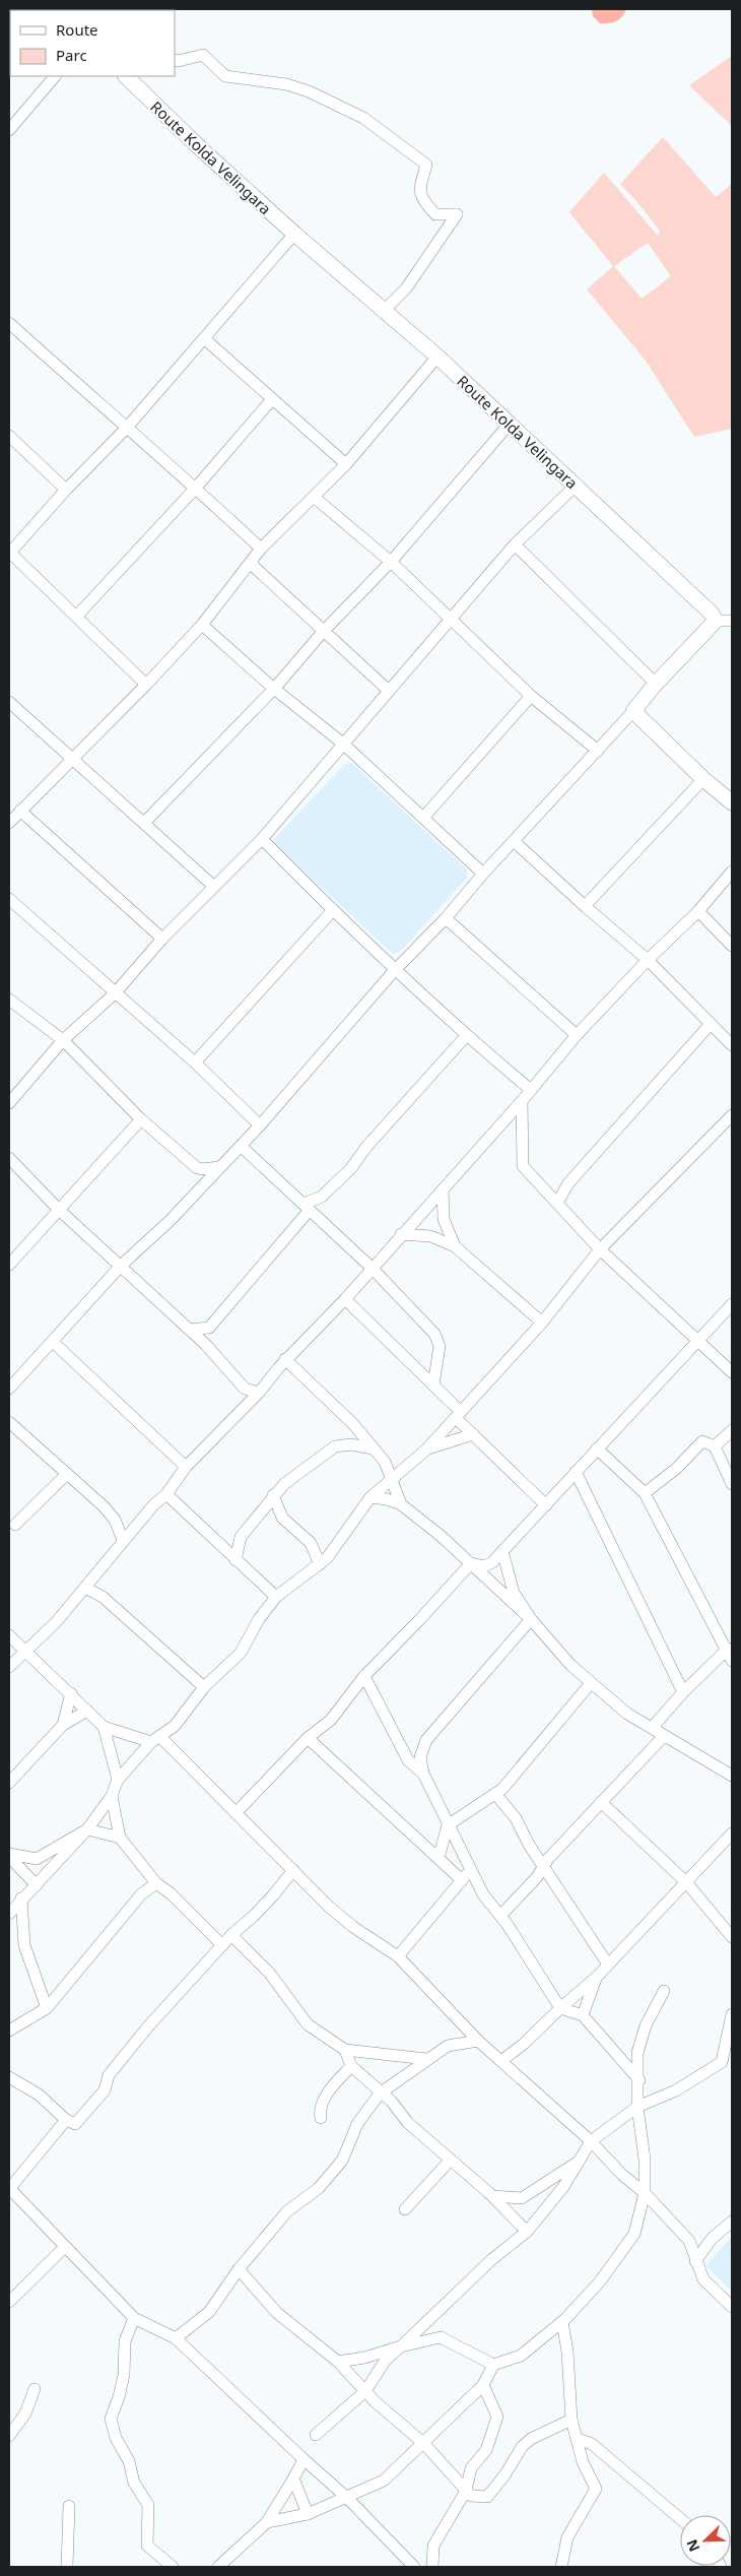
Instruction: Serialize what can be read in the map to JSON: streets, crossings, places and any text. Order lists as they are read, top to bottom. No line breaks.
{"streets":{"main road":["Route Kolda Velingara"]},"legend":["Route","Parc"],"north":"bottom left"}
